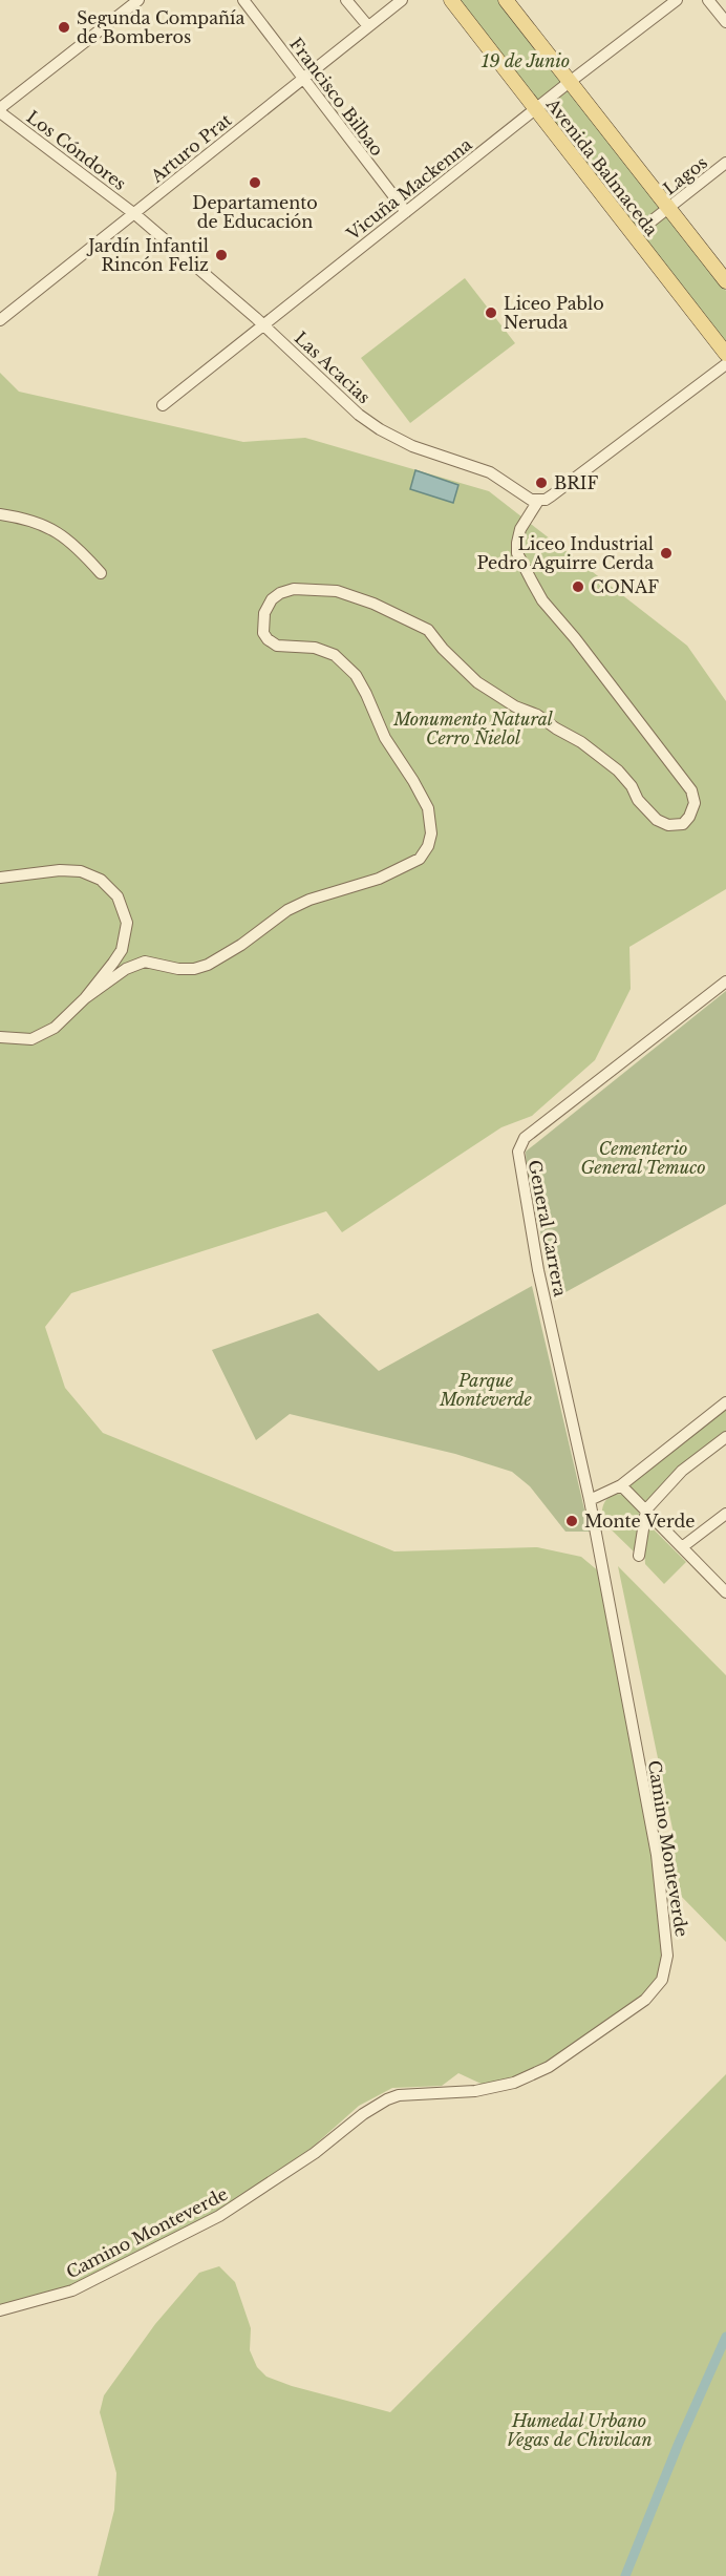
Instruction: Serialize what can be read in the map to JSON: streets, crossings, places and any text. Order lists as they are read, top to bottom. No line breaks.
{"streets":{"main road":["Avenida Balmaceda"],"street":["Francisco Bilbao","Arturo Prat","Los Cóndores","Lagos","Vicuña Mackenna","Las Acacias","General Carrera","Camino Monteverde"]},"crossings":[["Francisco Bilbao","Arturo Prat"],["Francisco Bilbao","Vicuña Mackenna"],["Arturo Prat","Los Cóndores"],["Arturo Prat","Las Acacias"],["Los Cóndores","Las Acacias"],["Avenida Balmaceda","Lagos"],["Avenida Balmaceda","Vicuña Mackenna"],["Vicuña Mackenna","Las Acacias"],["General Carrera","Camino Monteverde"]],"parks":["19 de Junio","Monumento Natural Cerro Ñielol","Cementerio General Temuco","Parque Monteverde","Humedal Urbano Vegas de Chivilcan"],"places":["Segunda Compañía de Bomberos","Departamento de Educación","Jardín Infantil Rincón Feliz","Liceo Pablo Neruda","BRIF","Liceo Industrial Pedro Aguirre Cerda","CONAF","Monte Verde"]}
